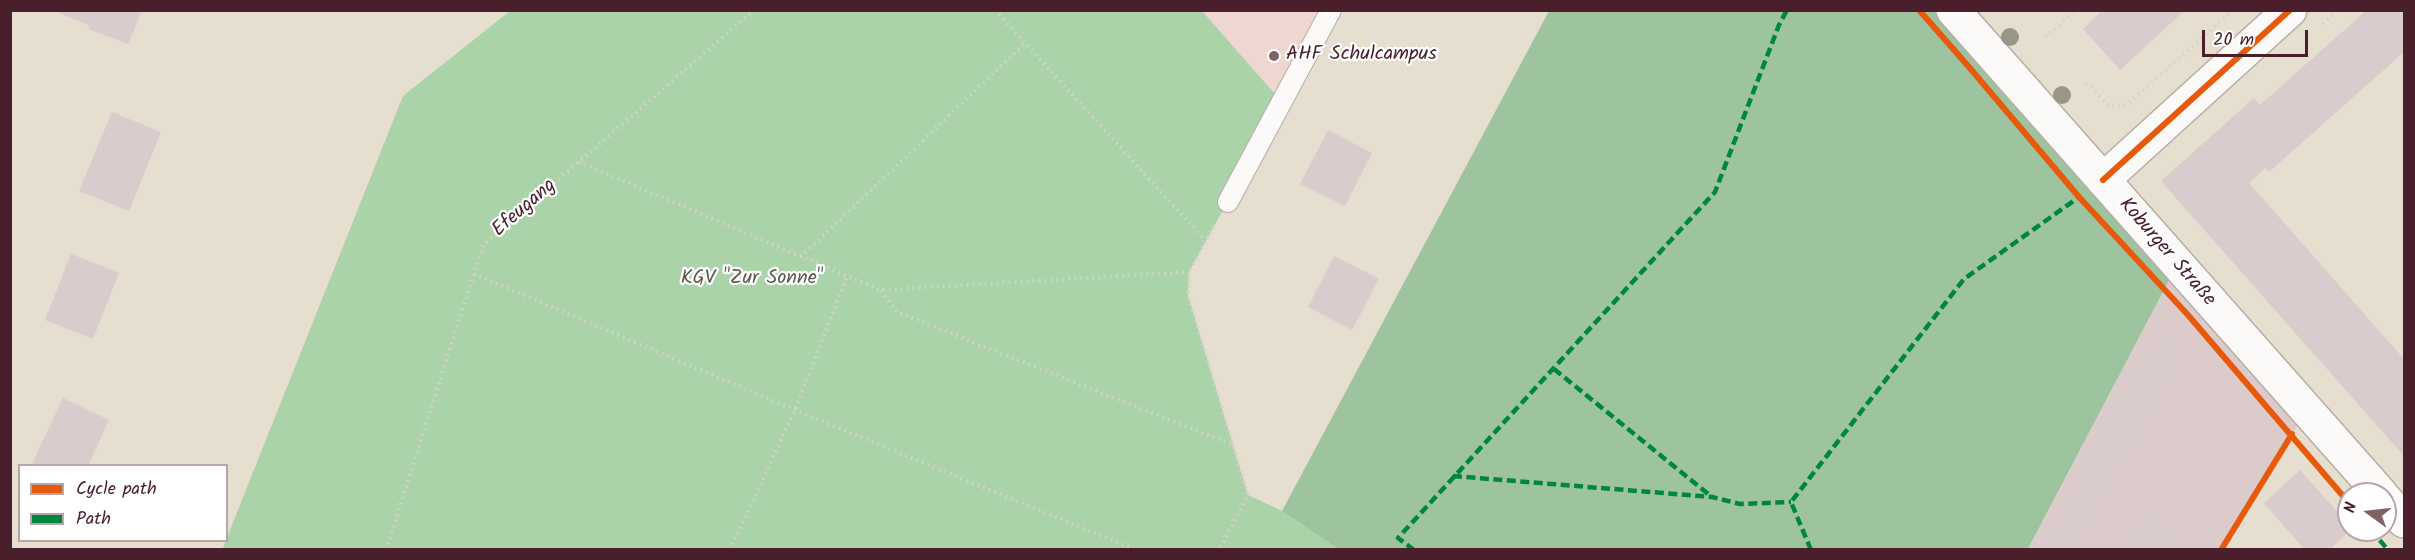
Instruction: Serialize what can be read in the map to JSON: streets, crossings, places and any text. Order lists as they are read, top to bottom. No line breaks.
{"streets":{"main road":["Koburger Straße"],"path":["Efeugang"]},"parks":["KGV \"Zur Sonne\""],"places":["AHF Schulcampus"],"legend":["Cycle path","Path"],"scale_bar":"20 m","north":"left"}
